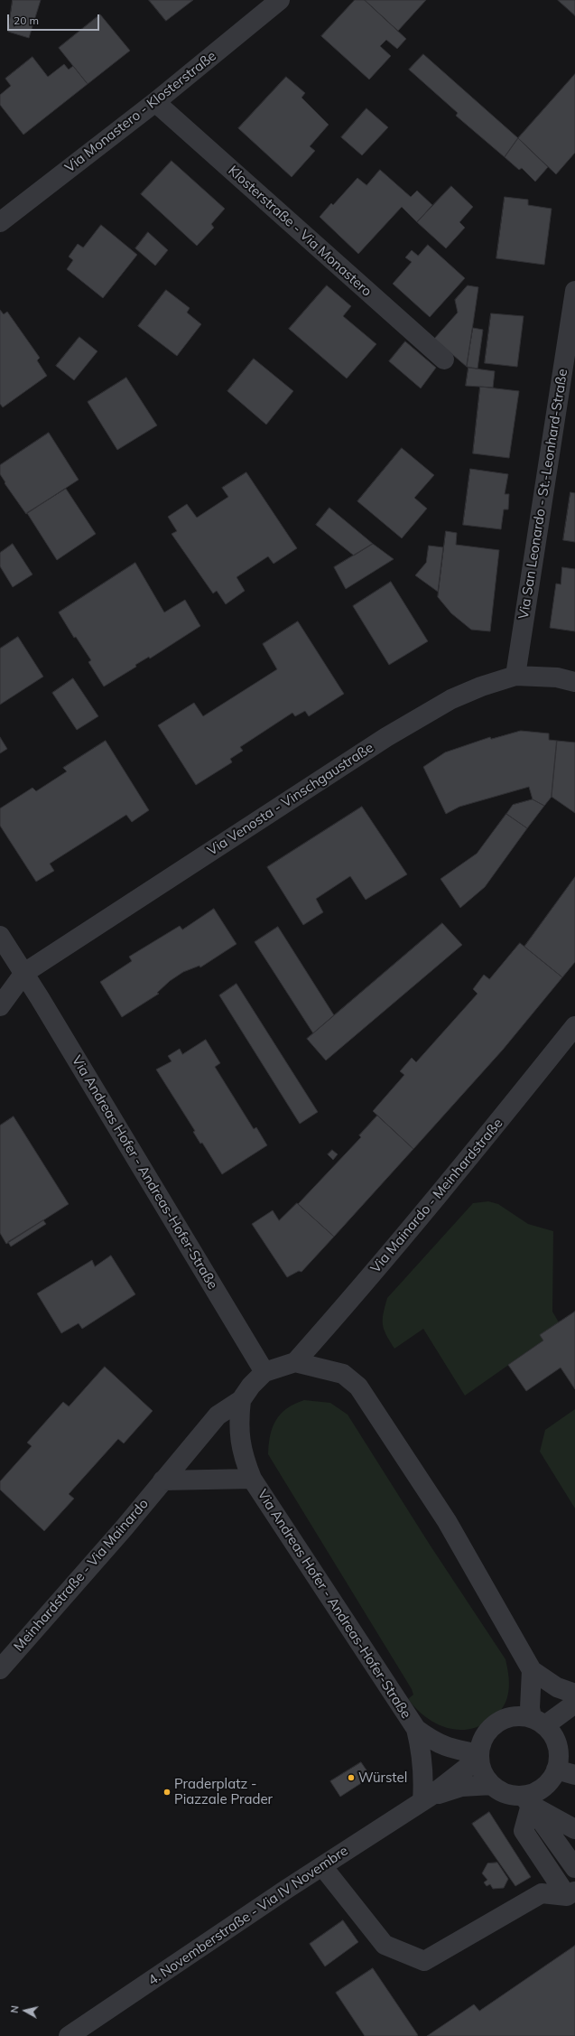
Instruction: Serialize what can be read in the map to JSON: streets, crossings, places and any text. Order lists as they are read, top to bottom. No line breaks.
{"streets":{"street":["Via Monastero - Klosterstraße","Klosterstraße - Via Monastero","Via San Leonardo - St.-Leonhard-Straße","Via Venosta - Vinschgaustraße","Via Andreas Hofer - Andreas-Hofer-Straße","Via Mainardo - Meinhardstraße","Meinhardstraße - Via Mainardo","4. Novemberstraße - Via IV Novembre"]},"crossings":[["Via Monastero - Klosterstraße","Klosterstraße - Via Monastero"],["Via San Leonardo - St.-Leonhard-Straße","Via Venosta - Vinschgaustraße"],["Via Venosta - Vinschgaustraße","Via Andreas Hofer - Andreas-Hofer-Straße"],["Via Andreas Hofer - Andreas-Hofer-Straße","Meinhardstraße - Via Mainardo"]],"places":["Würstel","Praderplatz - Piazzale Prader"],"scale_bar":"20 m","north":"left"}
